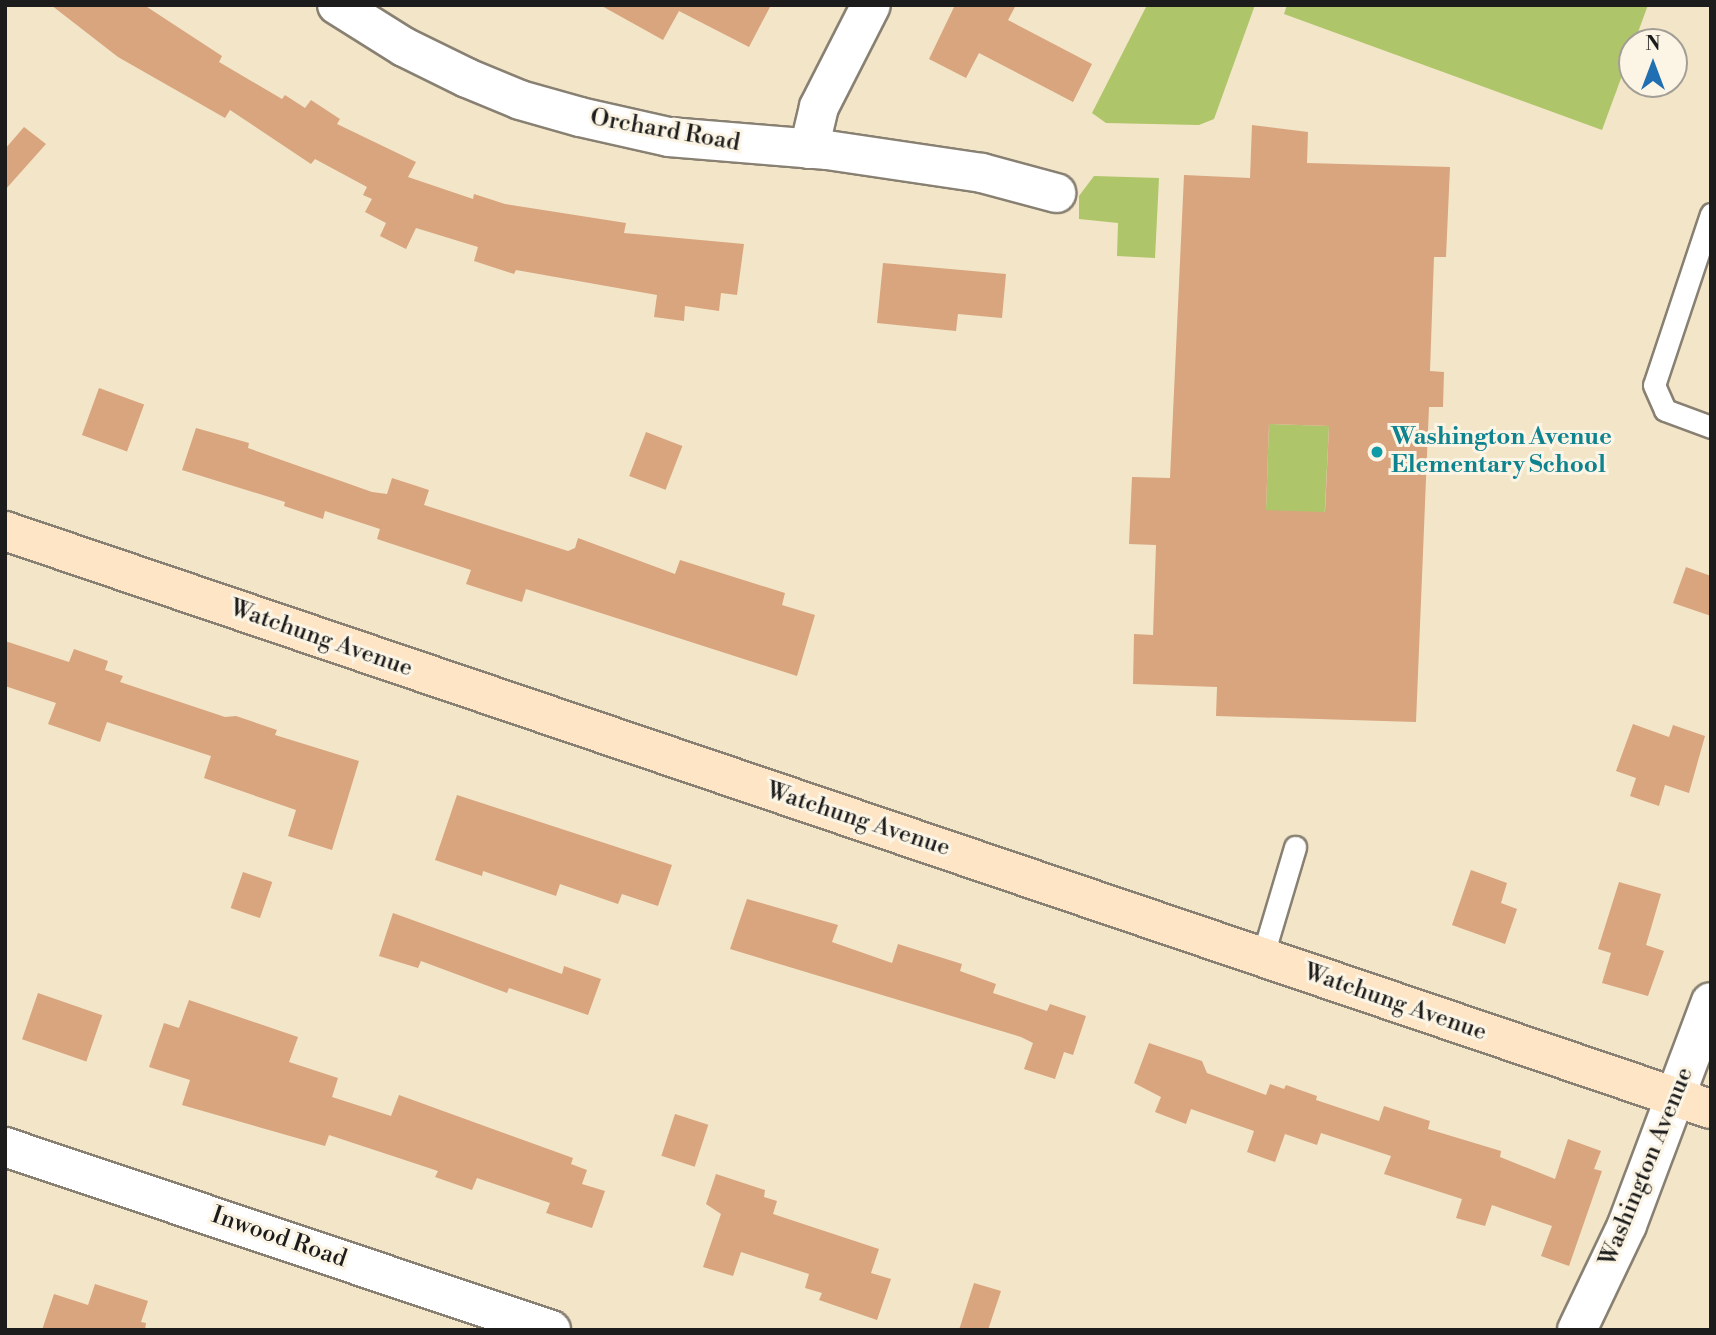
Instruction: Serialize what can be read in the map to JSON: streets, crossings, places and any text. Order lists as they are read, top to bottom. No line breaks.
{"streets":{"main road":["Watchung Avenue"],"street":["Orchard Road","Washington Avenue","Inwood Road"]},"crossings":[["Watchung Avenue","Washington Avenue"]],"places":["Washington Avenue Elementary School"],"north":"top"}
